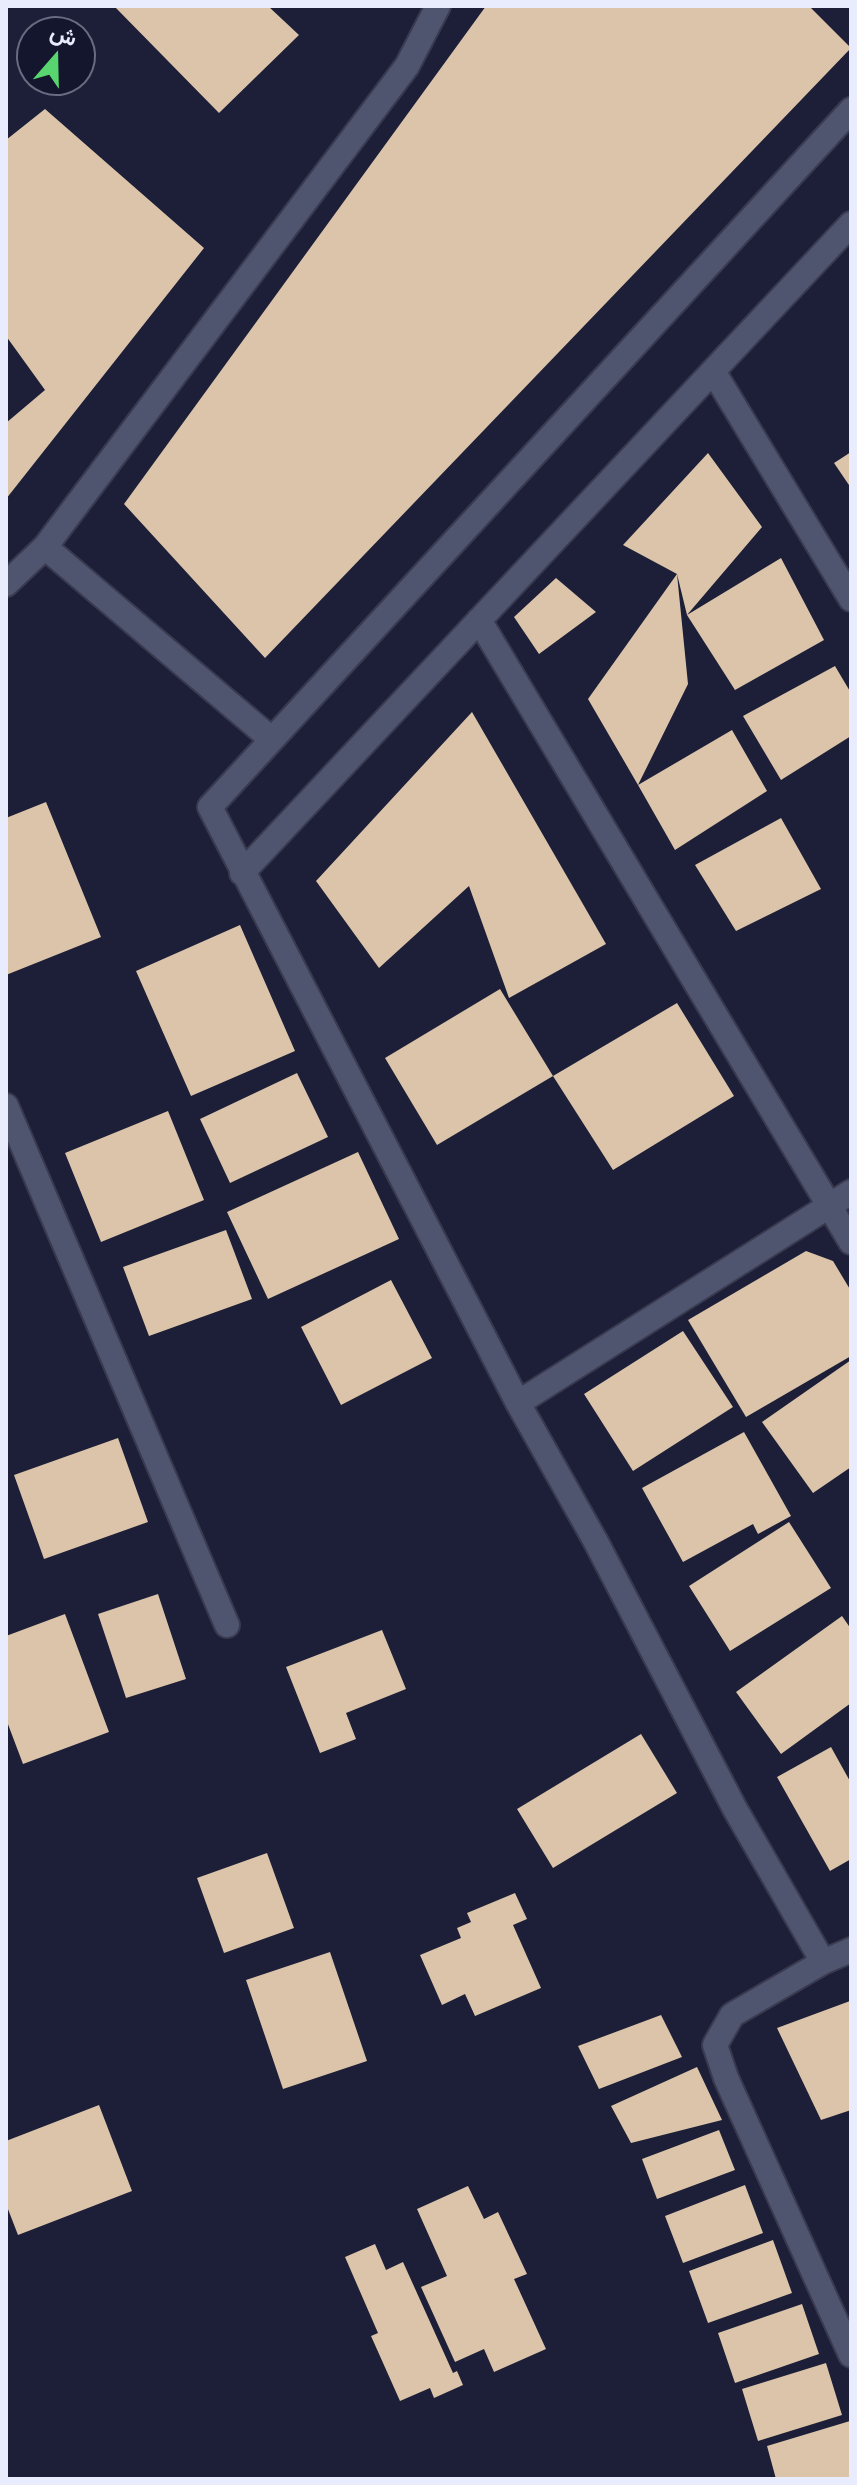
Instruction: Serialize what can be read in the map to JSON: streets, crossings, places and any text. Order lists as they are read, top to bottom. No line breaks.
{"north":"top"}
